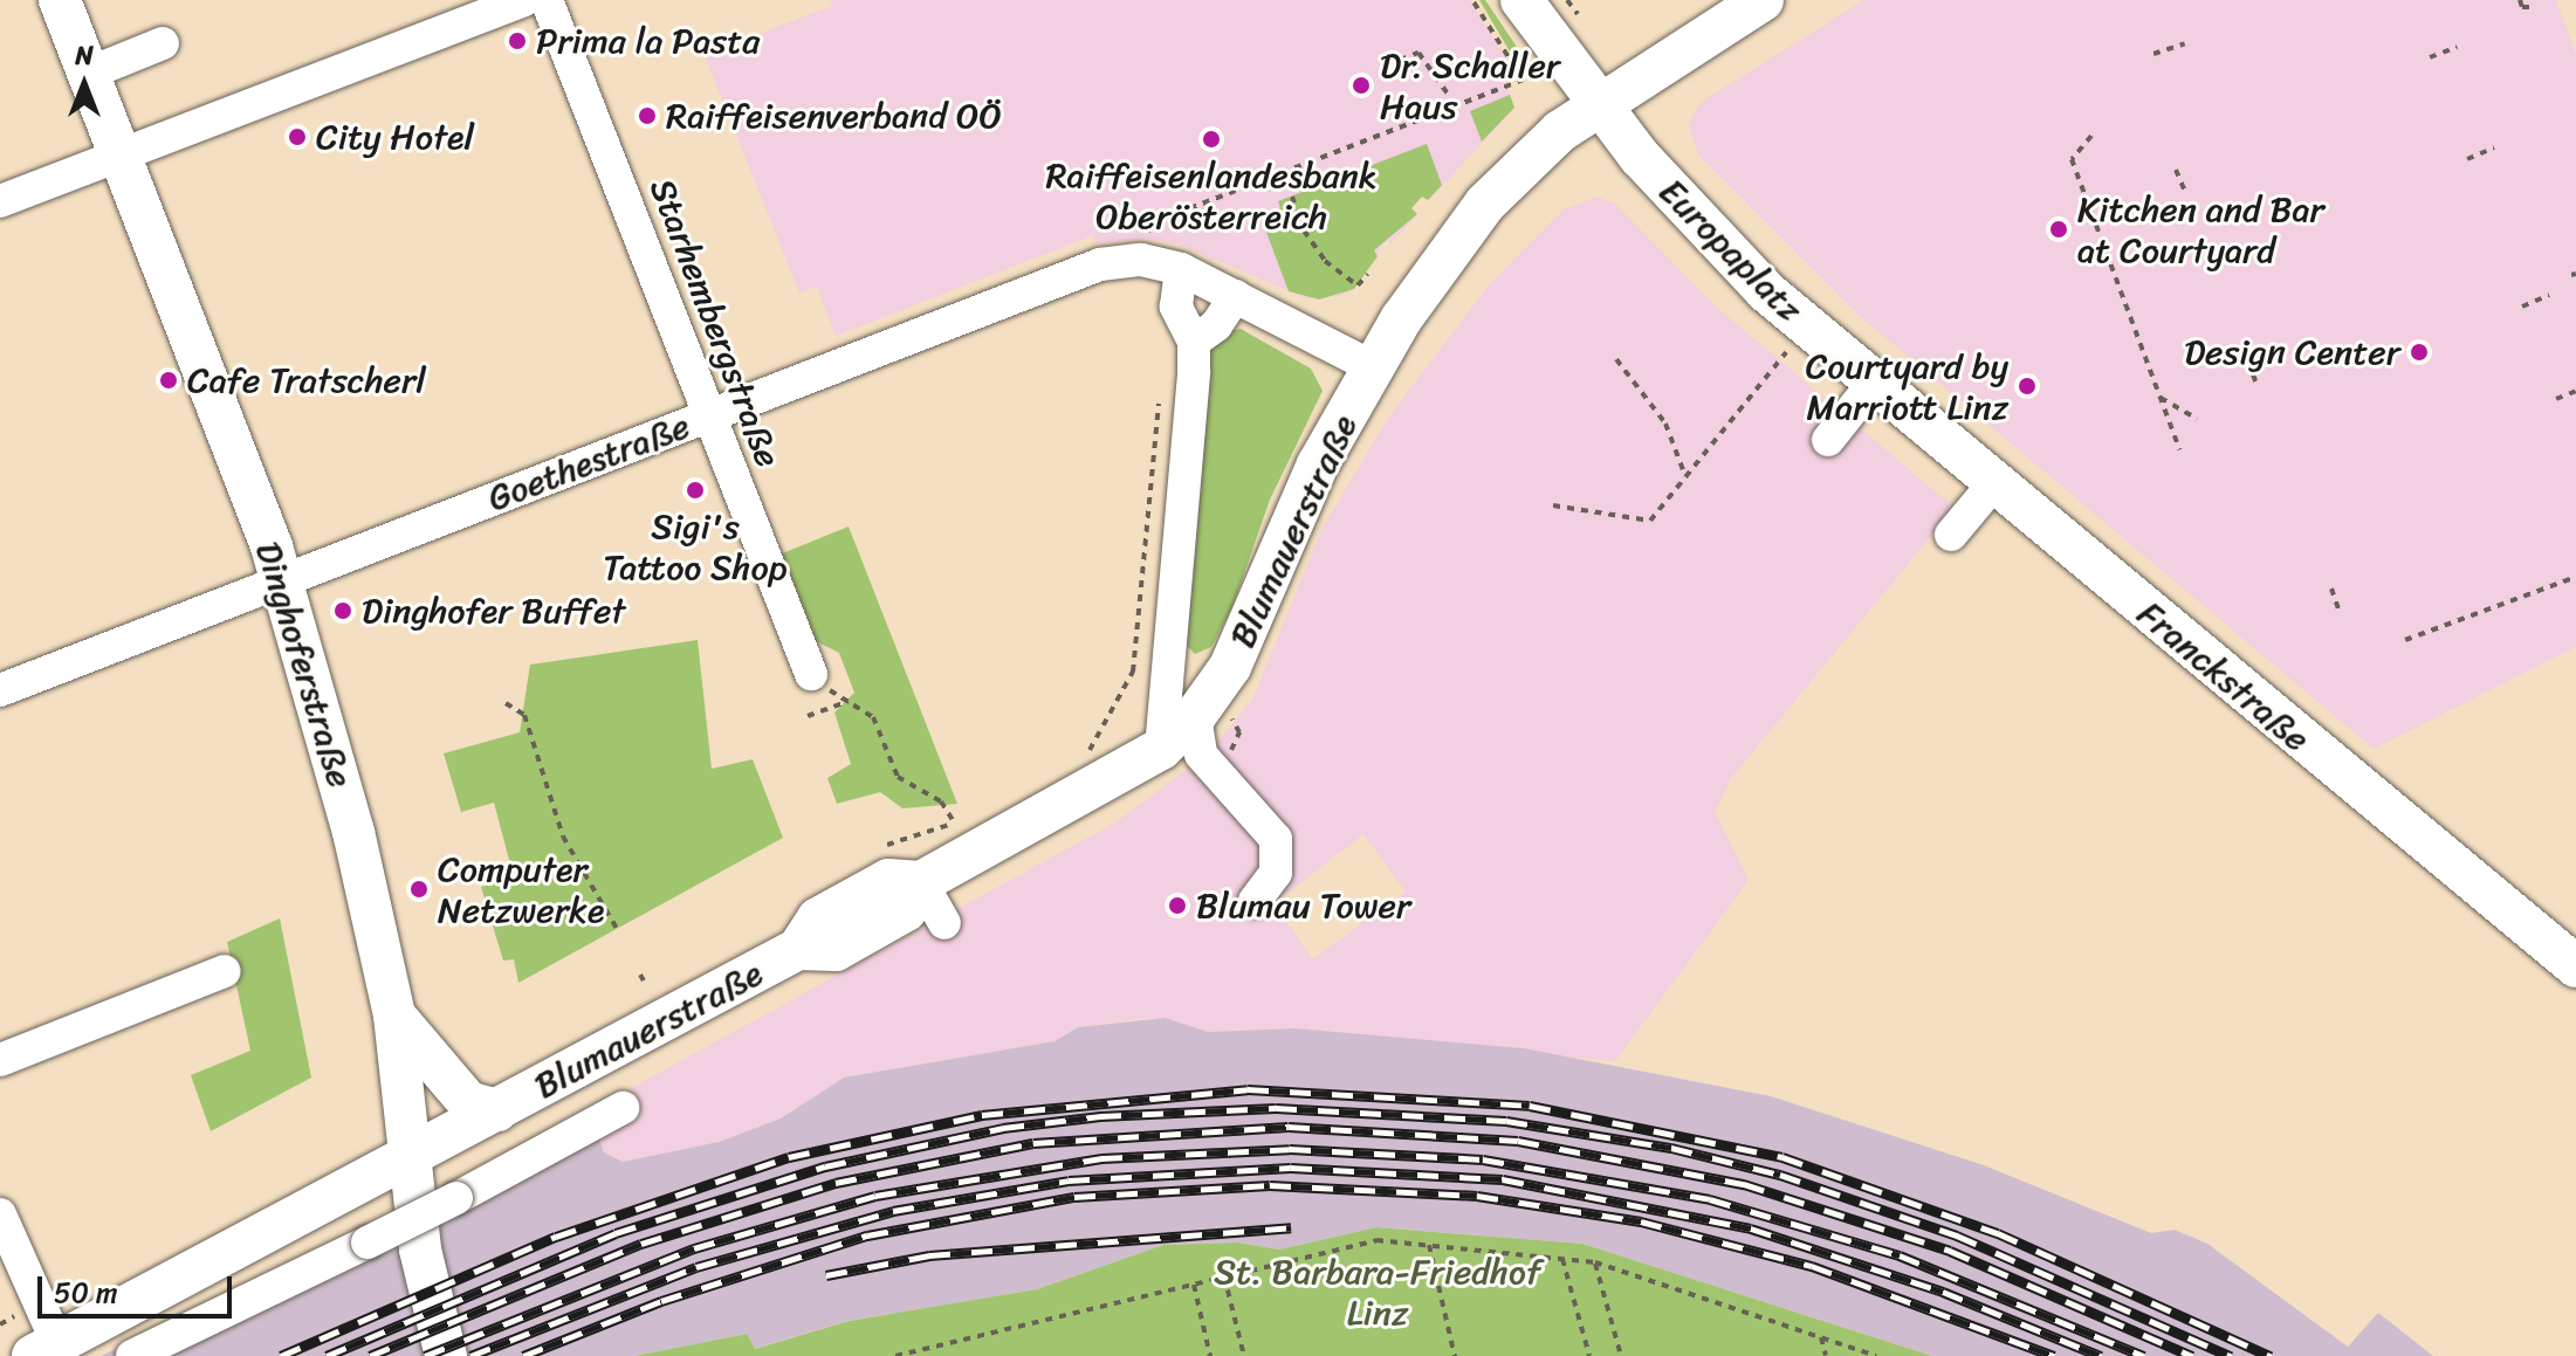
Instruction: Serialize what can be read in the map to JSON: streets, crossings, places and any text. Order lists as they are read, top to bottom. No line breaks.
{"streets":{"main road":["Europaplatz","Blumauerstraße","Dinghoferstraße","Franckstraße"],"street":["Starhembergstraße","Goethestraße"]},"crossings":[["Europaplatz","Blumauerstraße"],["Europaplatz","Franckstraße"],["Starhembergstraße","Goethestraße"],["Goethestraße","Blumauerstraße"],["Goethestraße","Dinghoferstraße"],["Blumauerstraße","Dinghoferstraße"]],"parks":["St. Barbara-Friedhof Linz"],"places":["Prima la Pasta","Dr. Schaller Haus","Raiffeisenverband OÖ","City Hotel","Raiffeisenlandesbank Oberösterreich","Kitchen and Bar at Courtyard","Design Center","Cafe Tratscherl","Courtyard by Marriott Linz","Sigi's Tattoo Shop","Dinghofer Buffet","Computer Netzwerke","Blumau Tower"],"scale_bar":"50 m","north":"top"}
